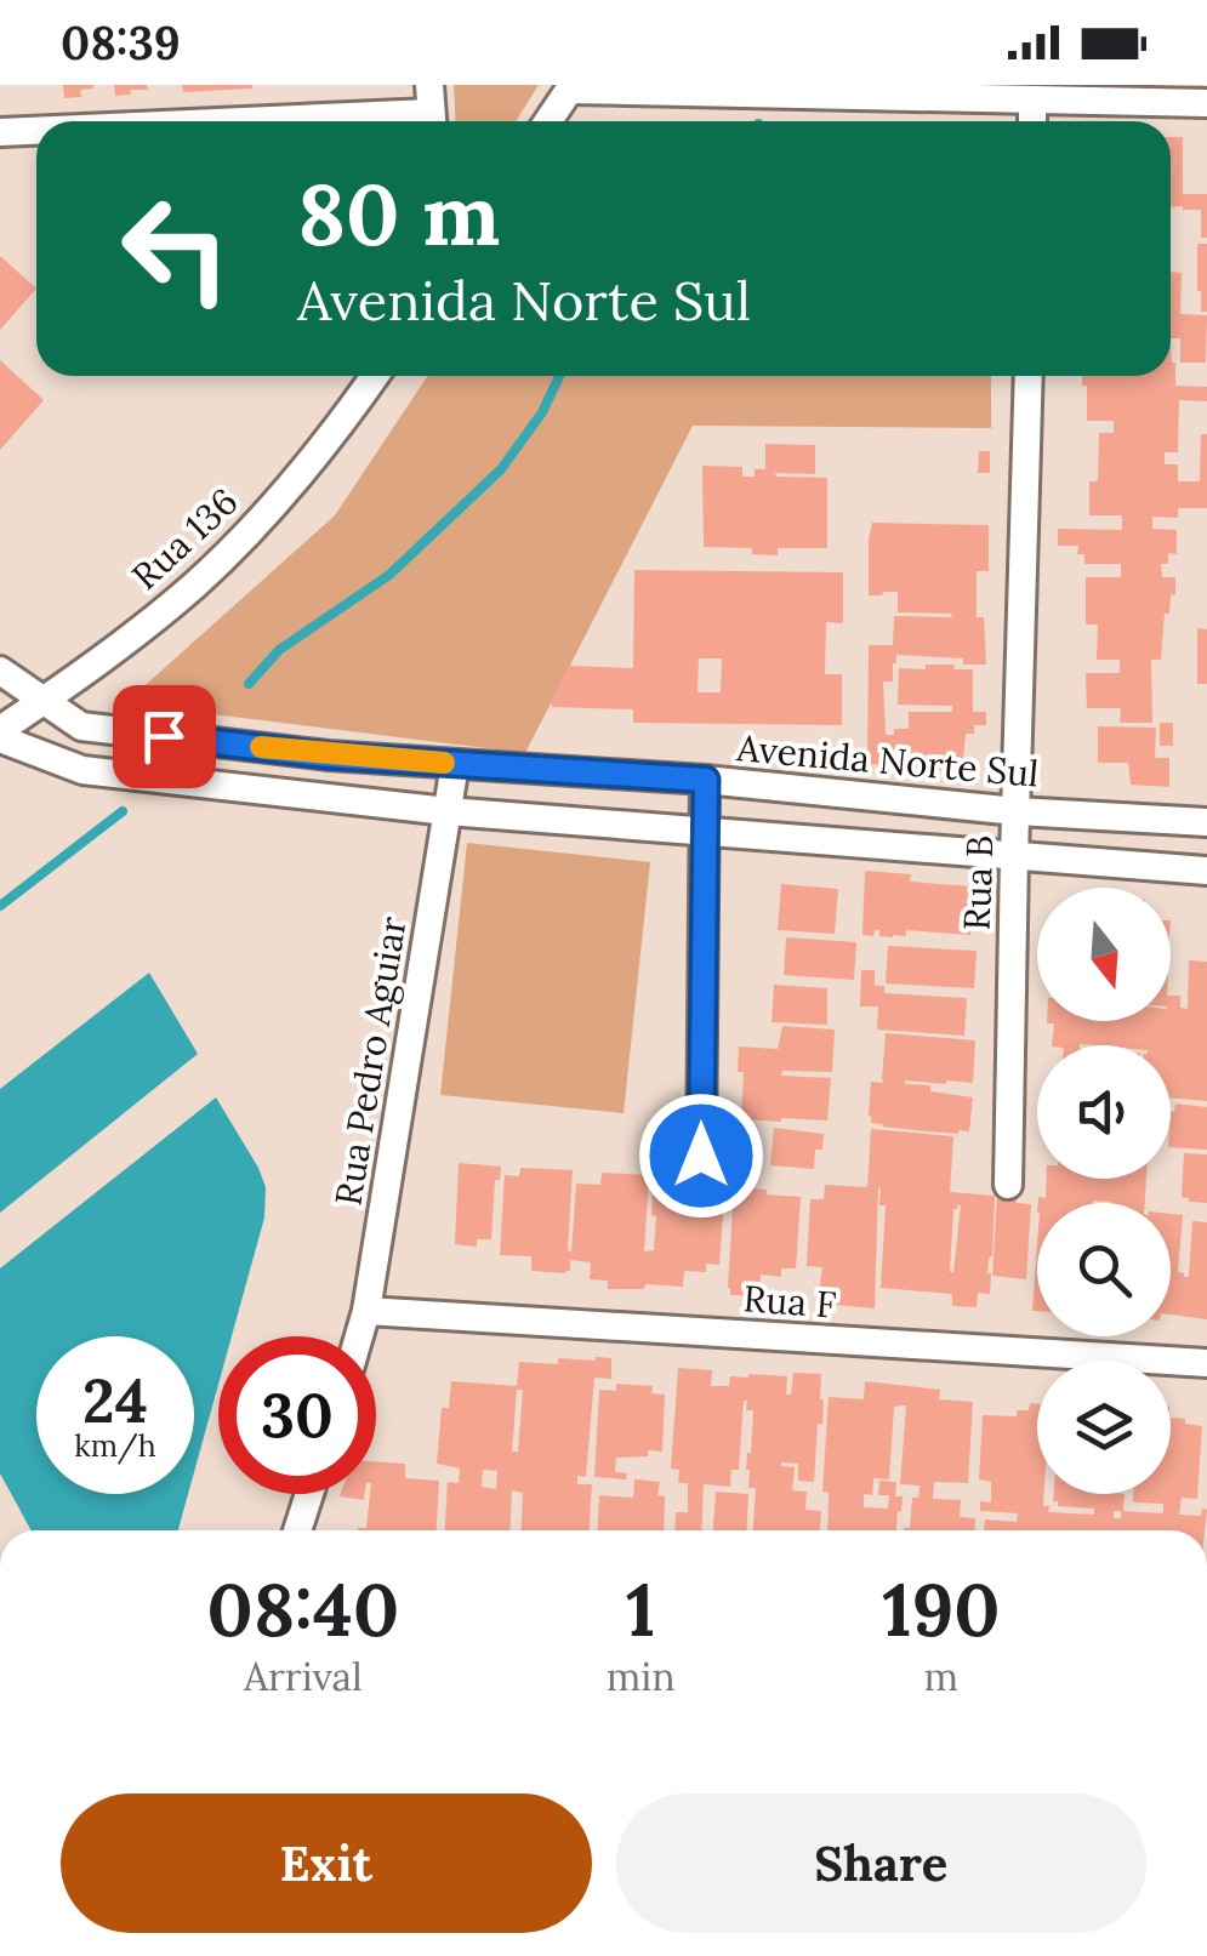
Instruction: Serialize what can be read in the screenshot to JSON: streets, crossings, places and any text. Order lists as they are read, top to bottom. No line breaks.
{"streets":{"street":["Rua 136","Avenida Norte Sul","Rua B","Rua Pedro Aguiar","Rua F"]},"crossings":[["Rua 136","Avenida Norte Sul"],["Avenida Norte Sul","Rua B"],["Avenida Norte Sul","Rua Pedro Aguiar"],["Rua Pedro Aguiar","Rua F"]],"north":"bottom","page":{"status":"08:39","turn":["80 m","Avenida Norte Sul"],"speed":"24 km/h","limit":"30","eta":["08:40","Arrival","1","min","190","m"],"buttons":["Exit","Share"]}}
